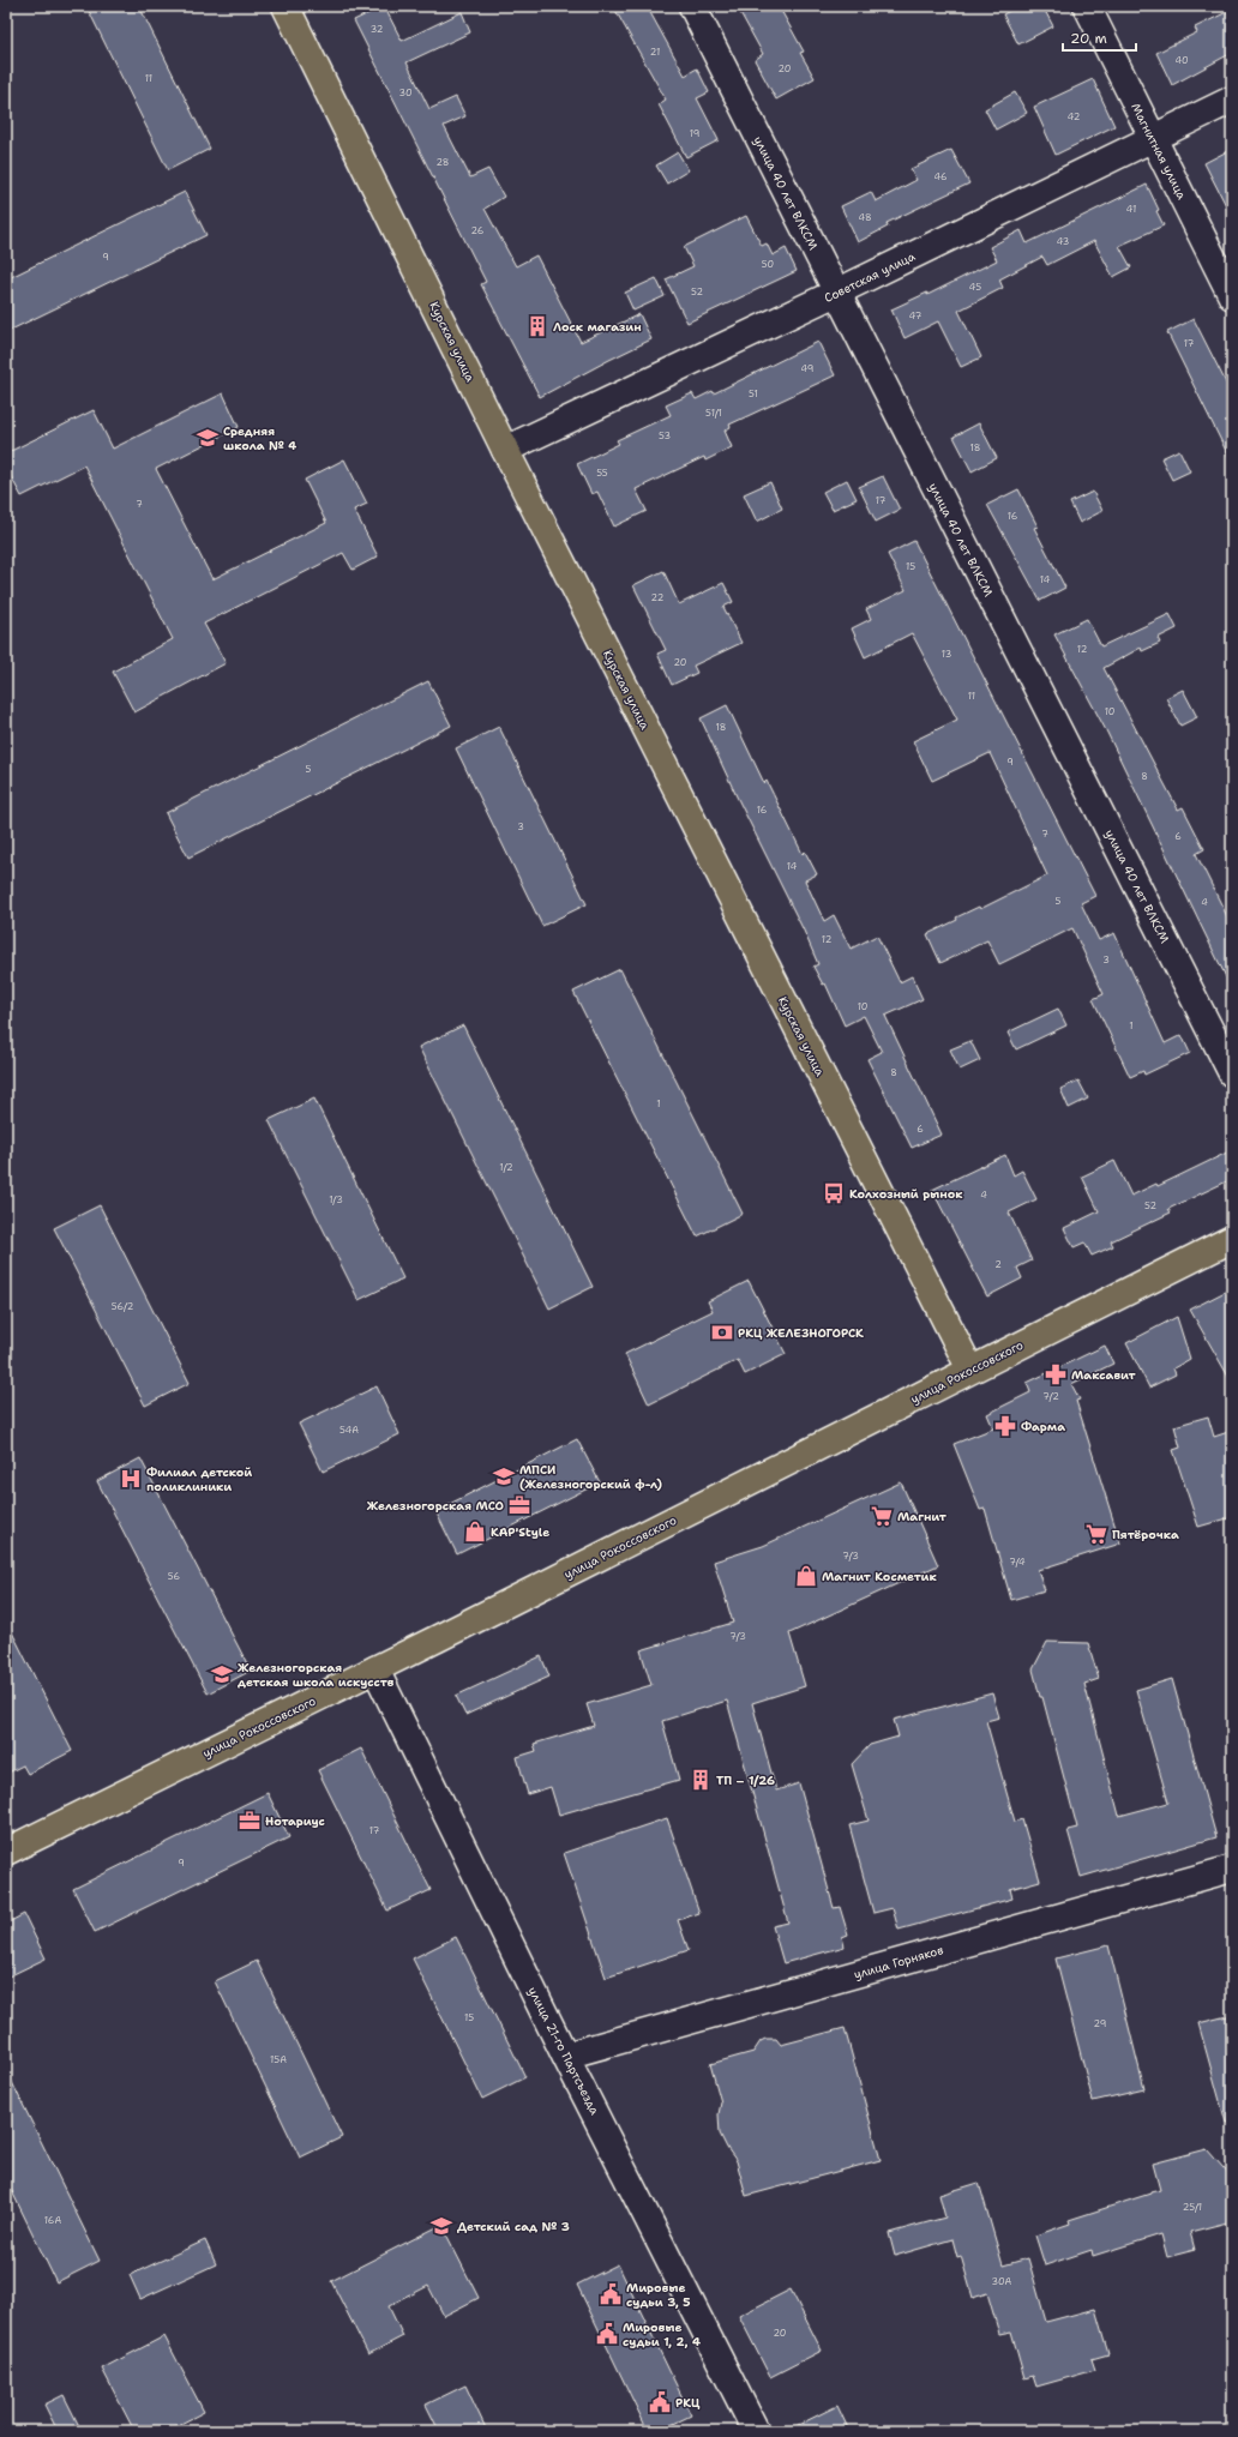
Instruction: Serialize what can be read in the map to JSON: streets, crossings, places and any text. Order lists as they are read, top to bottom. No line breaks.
{"streets":{"main road":["Курская улица","улица Рокоссовского"],"street":["Магнитная улица","улица 40 лет ВЛКСМ","Советская улица","улица Горняков","улица 21-го Партсъезда"]},"crossings":[["Магнитная улица","Советская улица"],["улица 40 лет ВЛКСМ","Советская улица"],["Советская улица","Курская улица"],["Курская улица","улица Рокоссовского"],["улица Рокоссовского","улица 21-го Партсъезда"],["улица Горняков","улица 21-го Партсъезда"]],"places":{"building":["Лоск магазин","ТП – 1/26"],"school or university":["Средняя школа № 4","МПСИ (Железногорский ф-л)","Железногорская детская школа искусств","Детский сад № 3"],"bus stop":["Колхозный рынок"],"bank":["РКЦ ЖЕЛЕЗНОГОРСК"],"pharmacy":["Максавит","Фарма"],"hospital":["Филиал детской поликлиники"],"office":["Железногорская МСО","Нотариус"],"supermarket":["Магнит","Пятёрочка"],"shop":["KAP'Style","Магнит Косметик"],"public building":["Мировые судьи 3, 5","Мировые судьи 1, 2, 4","РКЦ"]},"house_numbers":["32","21","40","20","11","30","42","19","28","46","41","48","26","43","9","50","45","52","47","17","49","51","51/1","53","18","55","17","7","16","15","14","22","12","13","20","11","10","18","9","5","8","16","3","7","6","14","5","4","12","3","10","1","8","1","6","1/2","4","1/3","52","2","56/2","7/2","54А","7/3","7/4","56","7/3","17","9","15","29","15А","25/1","16А","30А","20"],"scale_bar":"20 m"}
